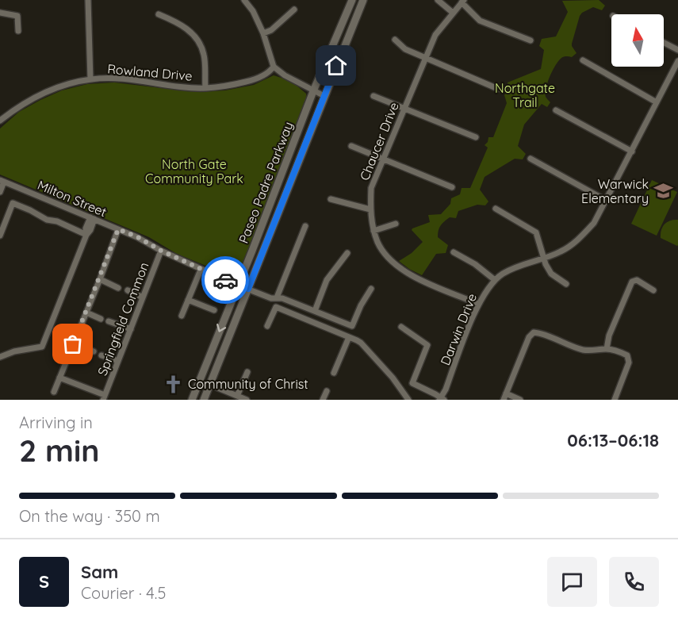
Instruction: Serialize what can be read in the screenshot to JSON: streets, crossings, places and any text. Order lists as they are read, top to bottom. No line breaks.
{"streets":{"main road":["Paseo Padre Parkway"],"street":["Rowland Drive","Chaucer Drive","Milton Street","Springfield Common","Darwin Drive"]},"crossings":[["Chaucer Drive","Darwin Drive"],["Paseo Padre Parkway","Milton Street"],["Milton Street","Springfield Common"]],"parks":["Northgate Trail","North Gate Community Park"],"places":{"school or university":["Warwick Elementary"],"church":["Community of Christ"]},"north":"top","page":{"heading":["2 min","Arriving in","06:13–06:18"],"panel":["Sam","Courier · 4.5"],"bar":"On the way · 350 m","round":"S"}}
